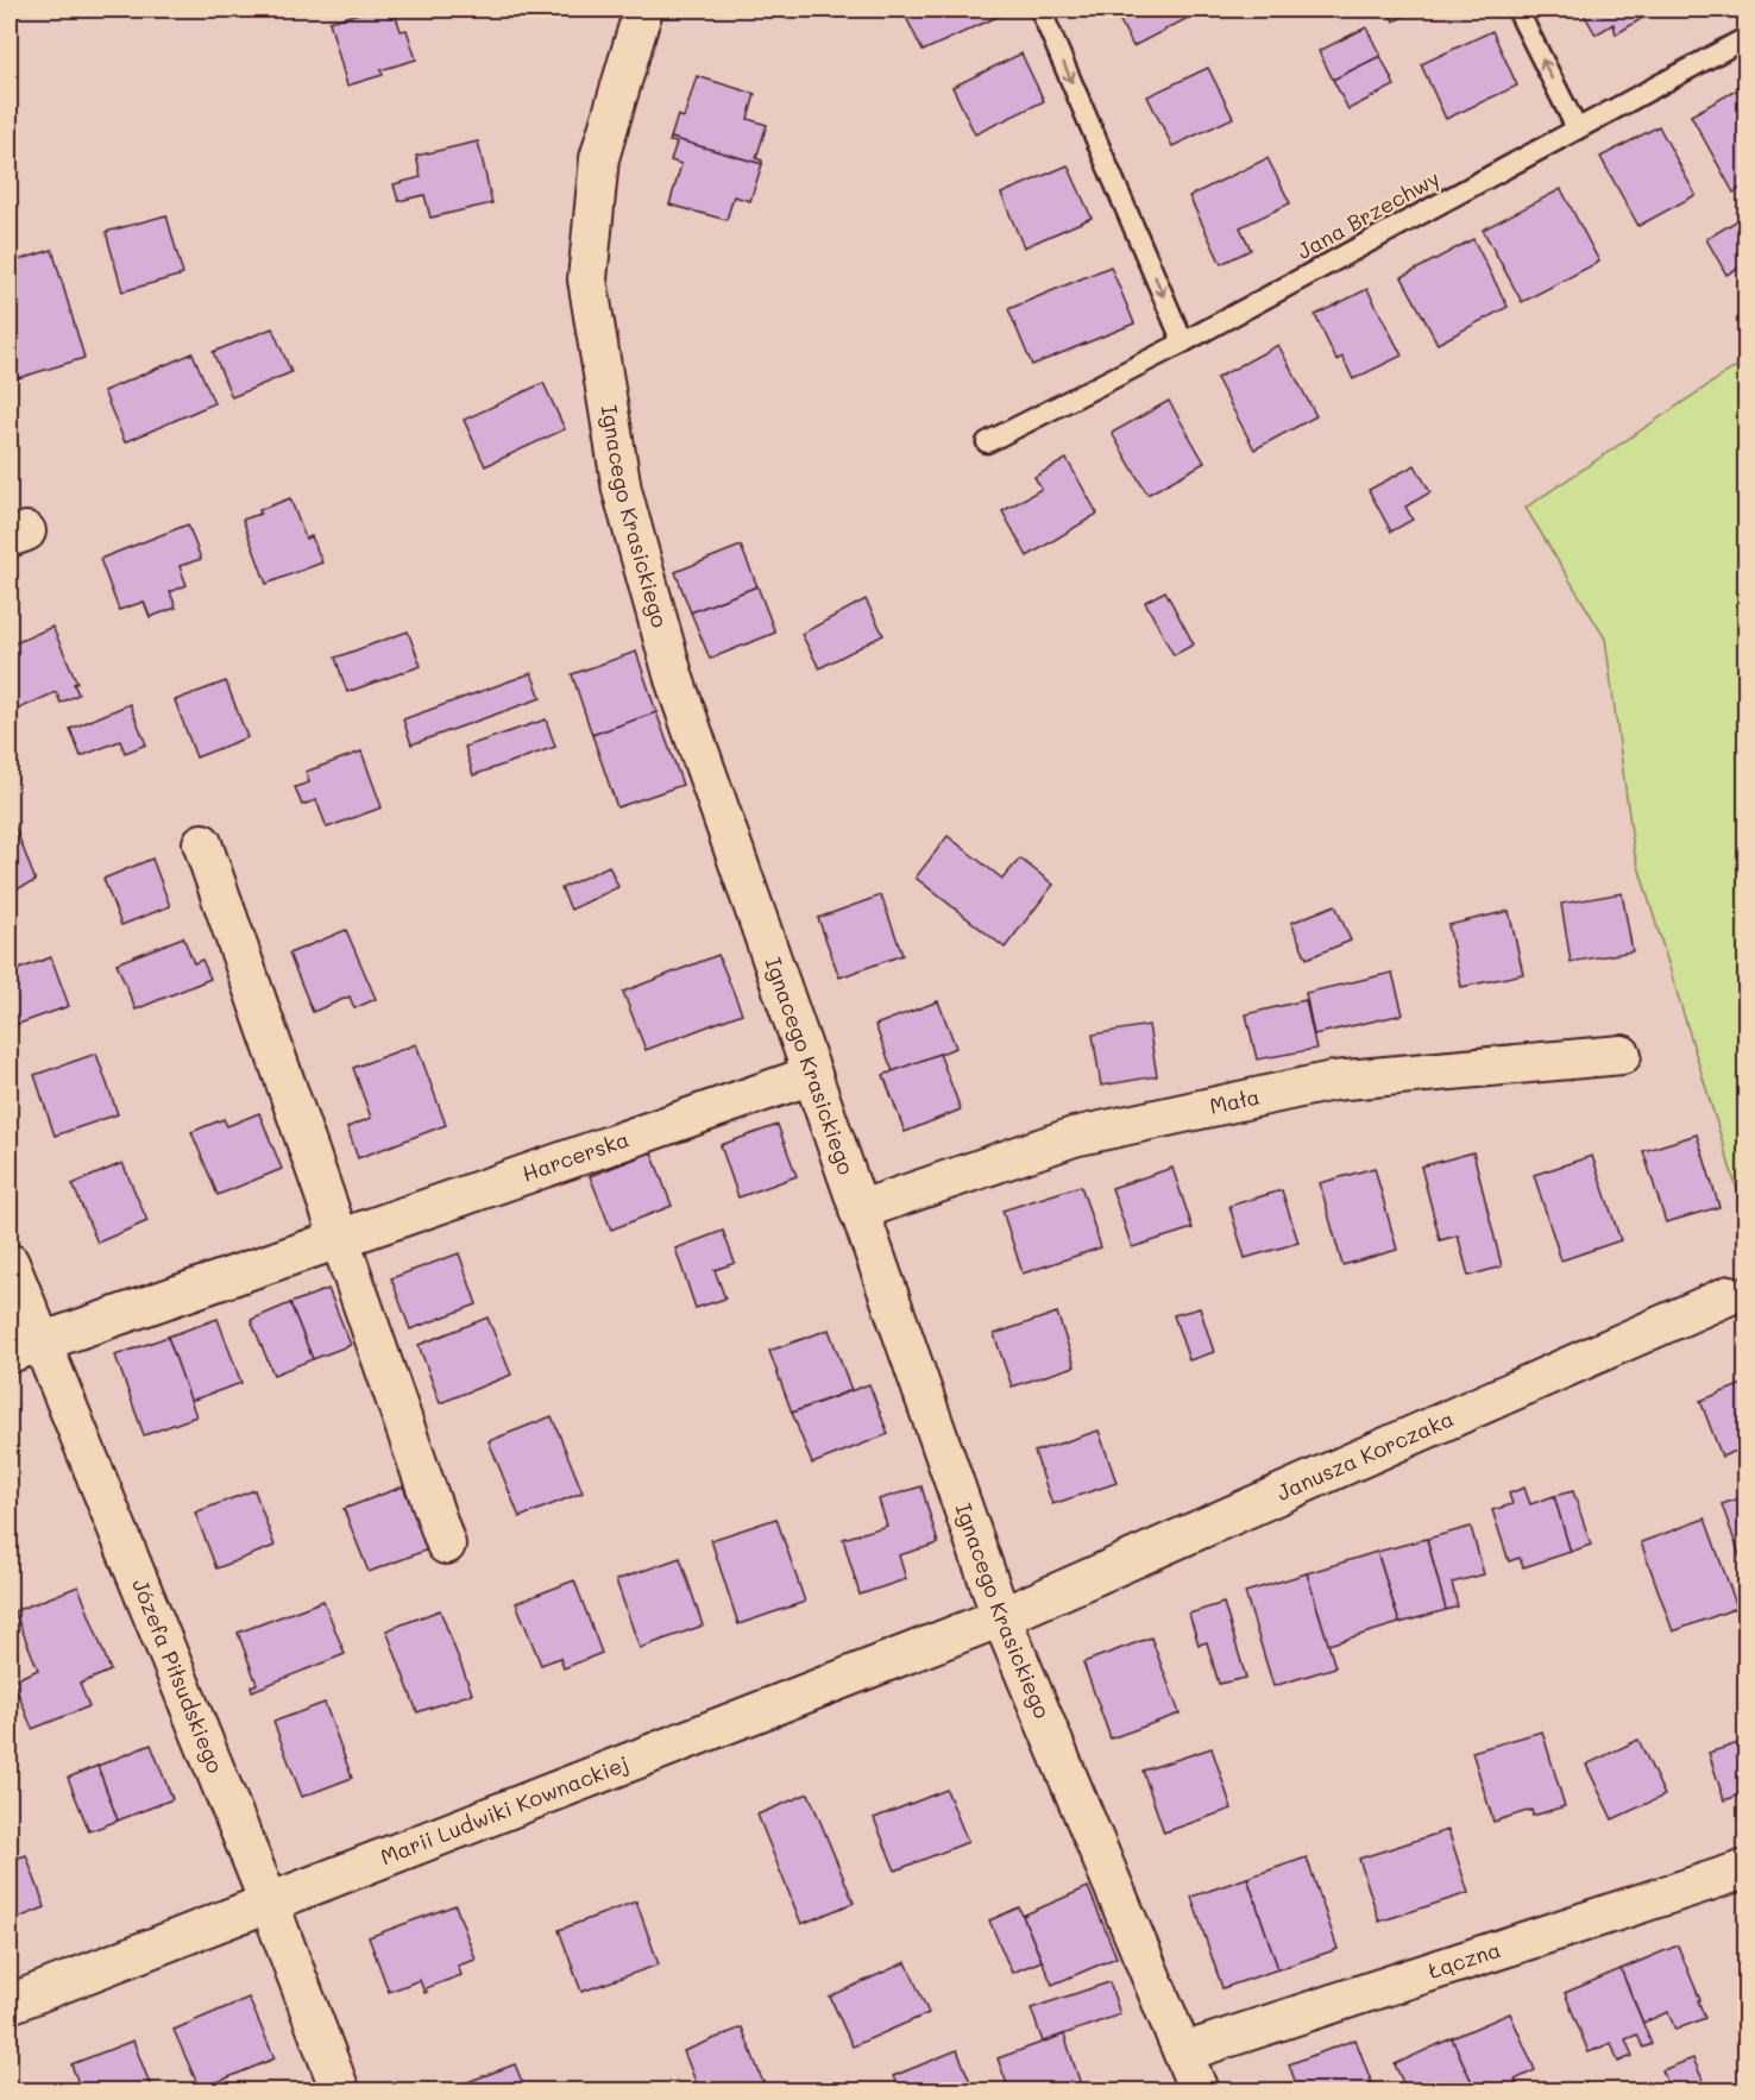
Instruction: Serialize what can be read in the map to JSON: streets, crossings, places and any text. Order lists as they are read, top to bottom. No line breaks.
{"streets":{"street":["Ignacego Krasickiego","Mała","Harcerska","Janusza Korczaka","Józefa Piłsudskiego","Marii Ludwiki Kownackiej","Łączna"],"lane":["Jana Brzechwy"]},"crossings":[["Ignacego Krasickiego","Mała"],["Ignacego Krasickiego","Harcerska"],["Ignacego Krasickiego","Janusza Korczaka"],["Ignacego Krasickiego","Marii Ludwiki Kownackiej"],["Ignacego Krasickiego","Łączna"],["Harcerska","Józefa Piłsudskiego"],["Janusza Korczaka","Marii Ludwiki Kownackiej"],["Józefa Piłsudskiego","Marii Ludwiki Kownackiej"]]}
